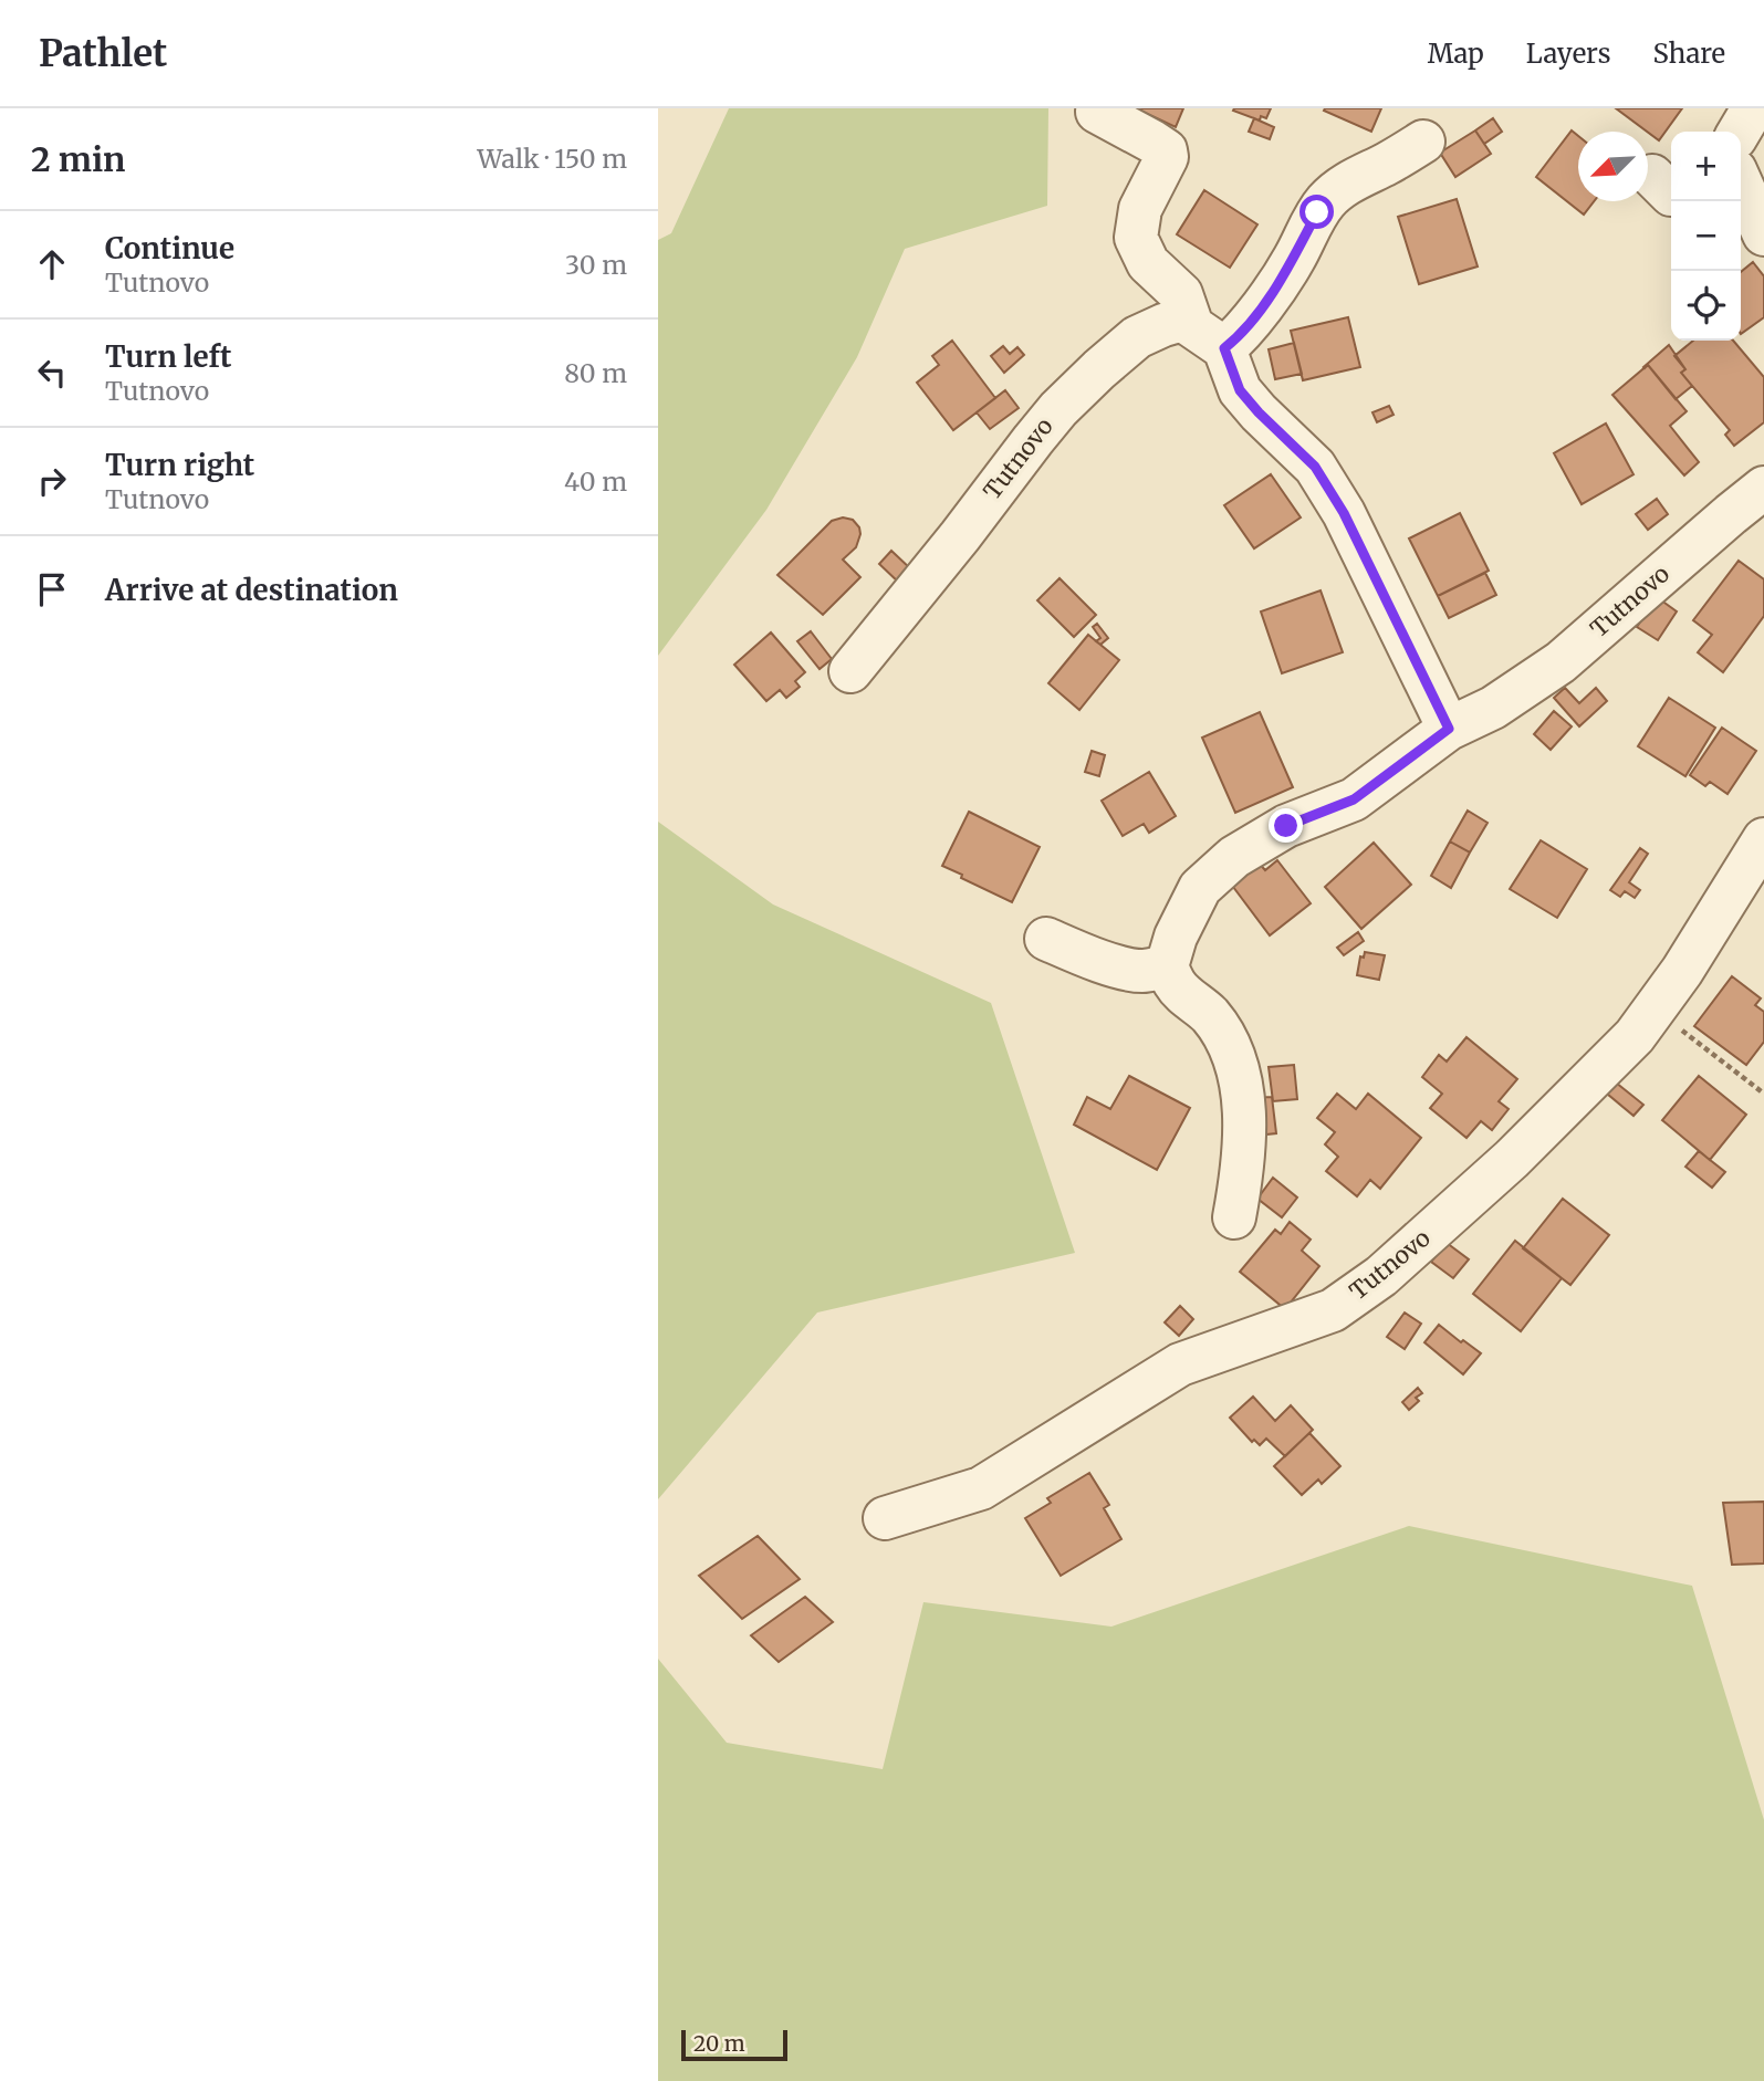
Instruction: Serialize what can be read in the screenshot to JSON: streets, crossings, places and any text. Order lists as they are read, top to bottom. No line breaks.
{"streets":{"street":["Tutnovo"]},"scale_bar":"20 m","north":"bottom left","page":{"header":"Pathlet","nav":["Map","Layers","Share"],"heading":["2 min","Walk · 150 m"],"map_buttons":["+","−"],"list":[["Continue","Tutnovo","30 m"],["Turn left","Tutnovo","80 m"],["Turn right","Tutnovo","40 m"],"Arrive at destination"],"scale":"20 m"}}
